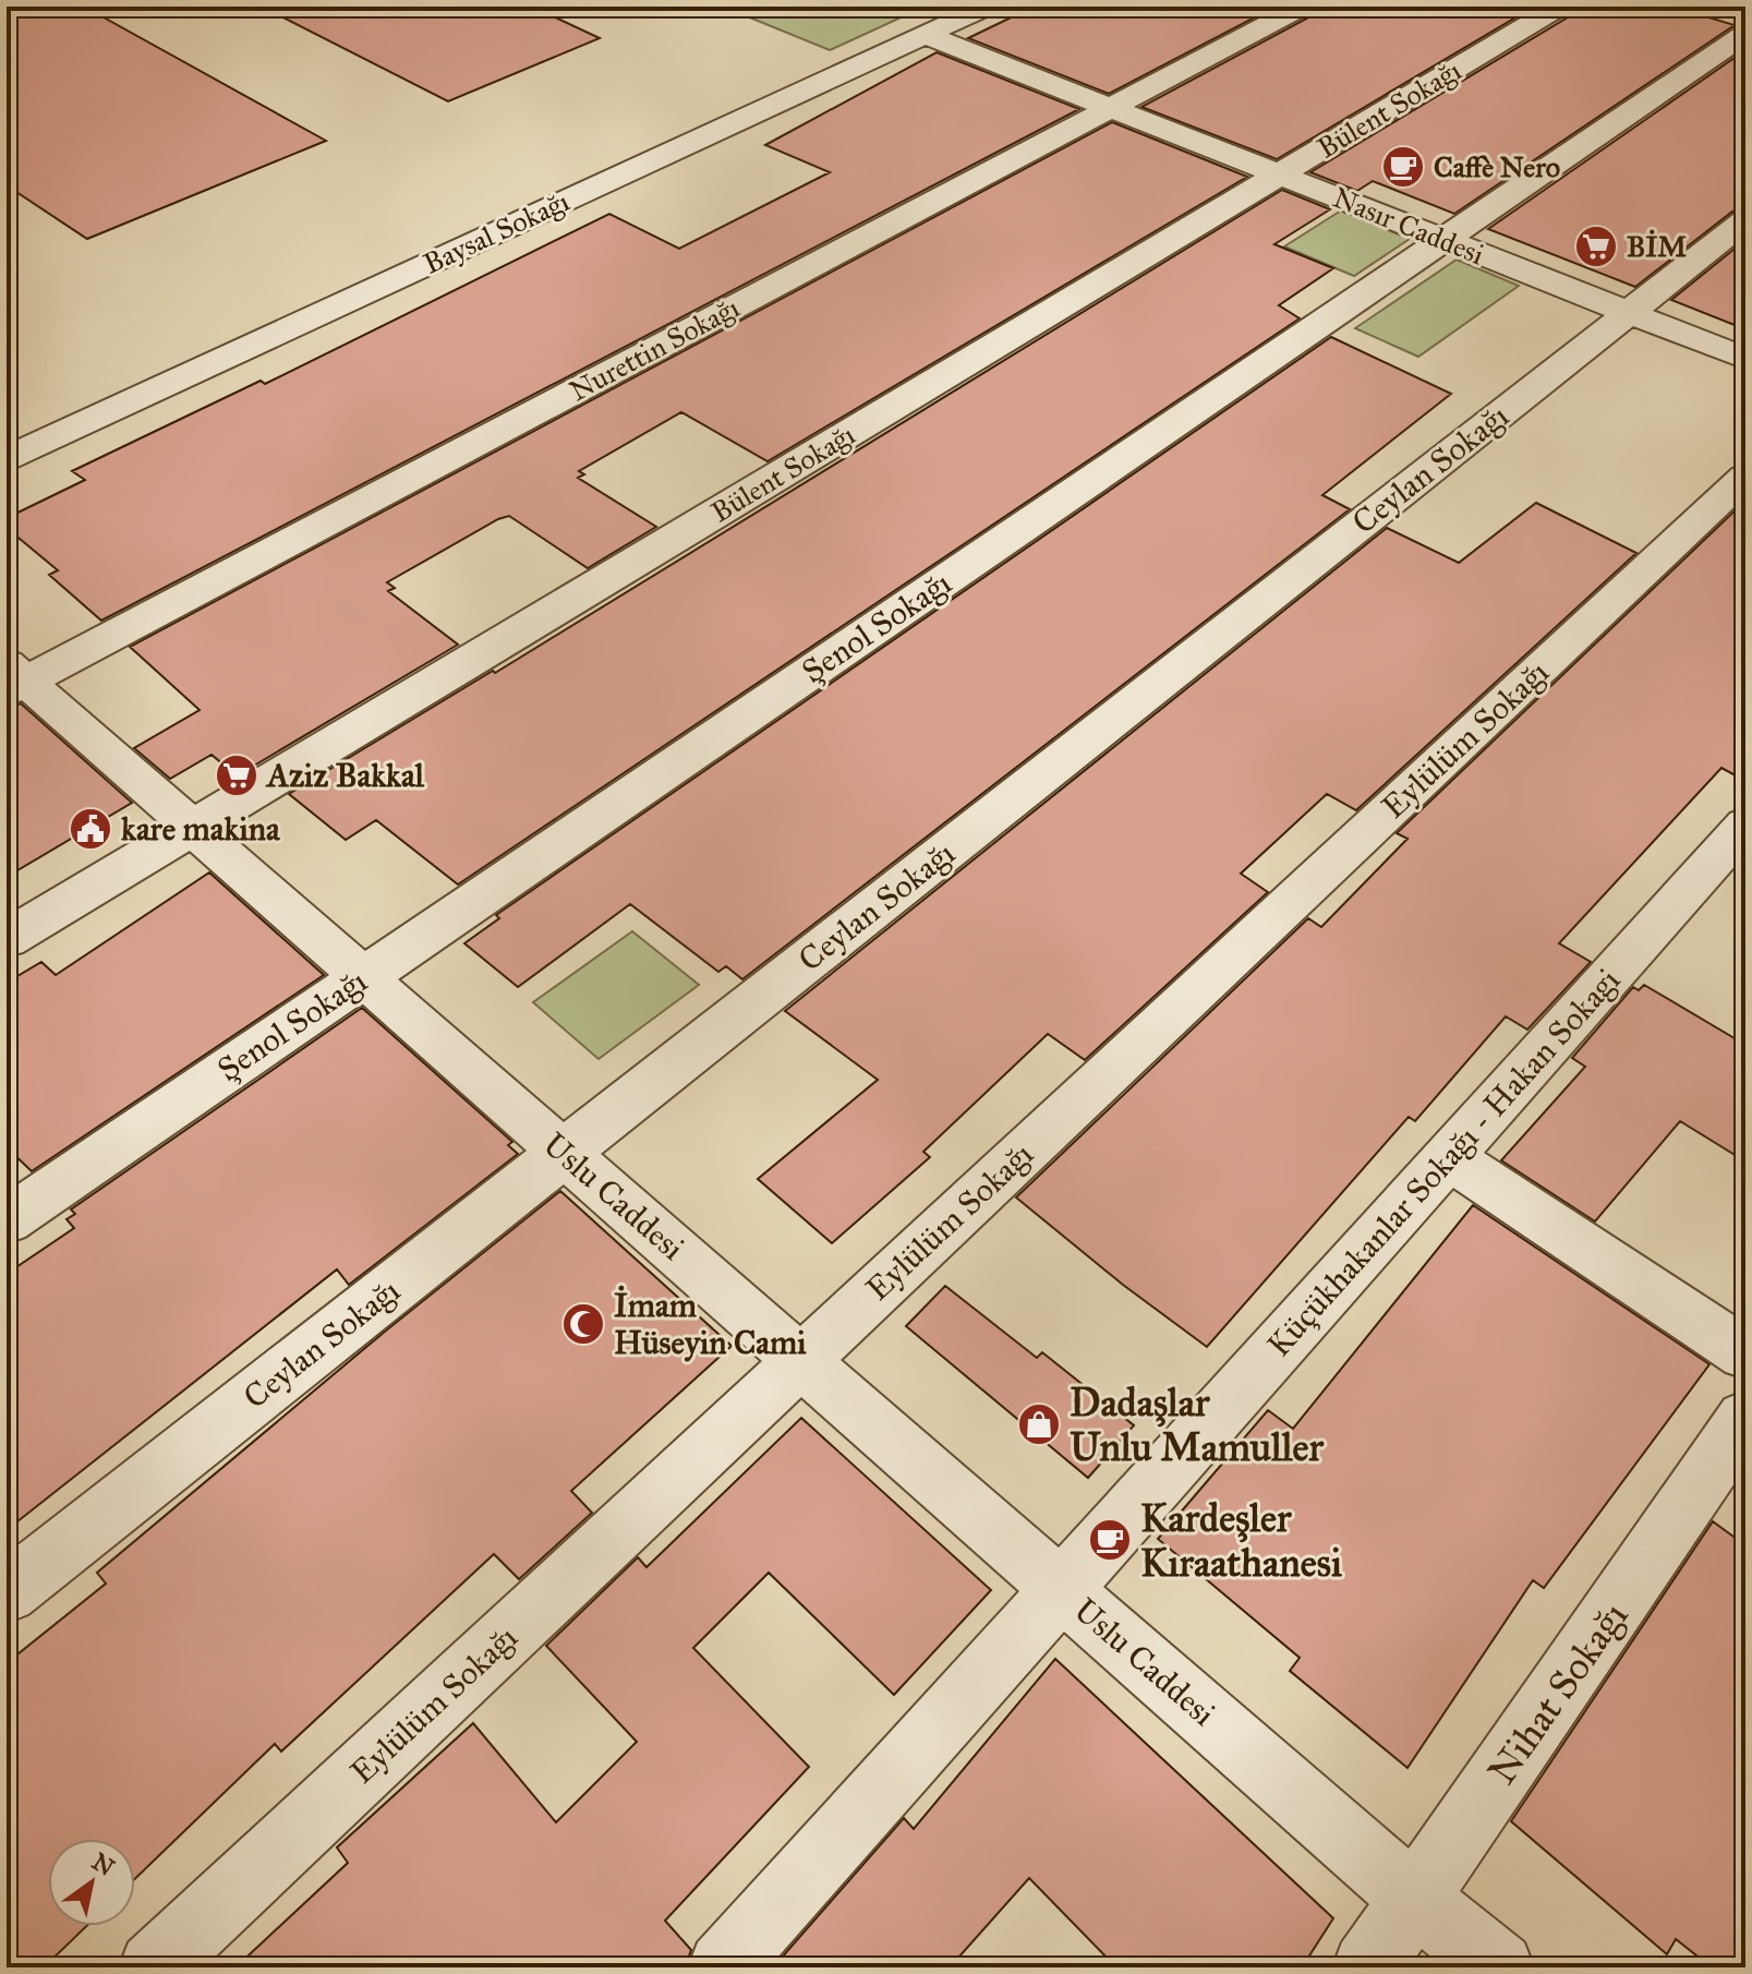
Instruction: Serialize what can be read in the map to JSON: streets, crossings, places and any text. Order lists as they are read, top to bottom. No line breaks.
{"streets":{"street":["Bülent Sokağı","Nasır Caddesi","Baysal Sokağı","Nurettin Sokağı","Ceylan Sokağı","Şenol Sokağı","Eylülüm Sokağı","Küçükhakanlar Sokağı - Hakan Sokagi","Uslu Caddesi","Nihat Sokağı"]},"crossings":[["Bülent Sokağı","Nasır Caddesi"],["Bülent Sokağı","Uslu Caddesi"],["Nasır Caddesi","Baysal Sokağı"],["Nasır Caddesi","Nurettin Sokağı"],["Nasır Caddesi","Ceylan Sokağı"],["Nasır Caddesi","Şenol Sokağı"],["Nurettin Sokağı","Uslu Caddesi"],["Ceylan Sokağı","Uslu Caddesi"],["Şenol Sokağı","Uslu Caddesi"],["Eylülüm Sokağı","Uslu Caddesi"],["Küçükhakanlar Sokağı - Hakan Sokagi","Uslu Caddesi"],["Uslu Caddesi","Nihat Sokağı"]],"places":{"cafe":["Caffè Nero","Kardeşler Kıraathanesi"],"supermarket":["BİM","Aziz Bakkal"],"public building":["kare makina"],"mosque":["İmam Hüseyin Cami"],"shop":["Dadaşlar Unlu Mamuller"]},"north":"top right"}
